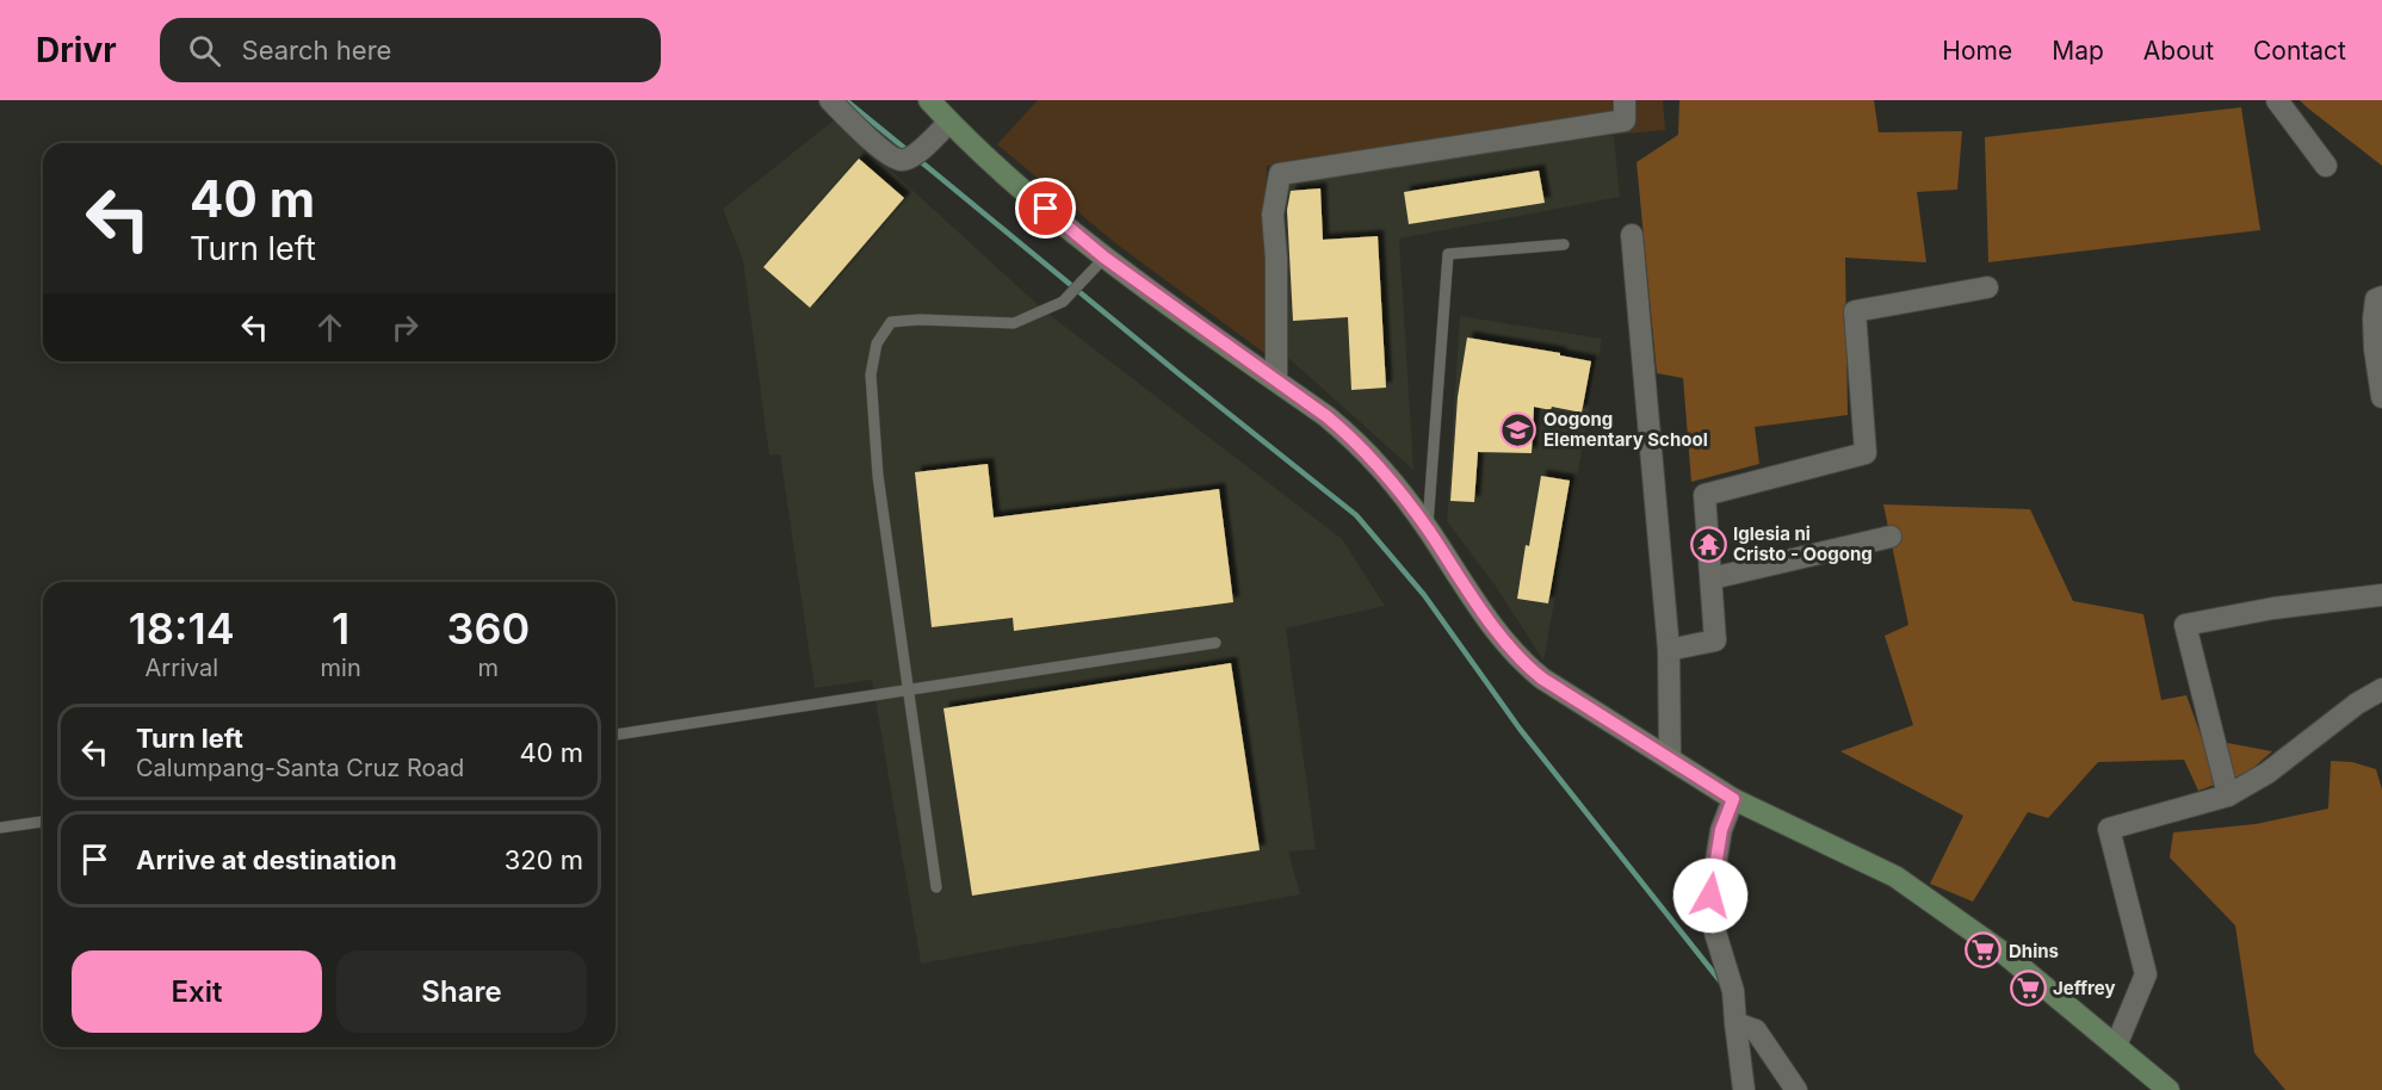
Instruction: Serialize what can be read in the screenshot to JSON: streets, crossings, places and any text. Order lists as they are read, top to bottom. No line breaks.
{"places":{"school or university":["Oogong Elementary School"],"temple":["Iglesia ni Cristo - Oogong"],"supermarket":["Dhins","Jeffrey"]},"page":{"header":"Drivr","search":"Search here","nav":["Home","Map","About","Contact"],"turn":["40 m","Turn left"],"eta":["18:14","Arrival","1","min","360","m"],"list":[{"name":"Turn left","note":"Calumpang-Santa Cruz Road","value":"40 m"},{"name":"Arrive at destination","value":"320 m"}],"buttons":["Exit","Share"]}}
